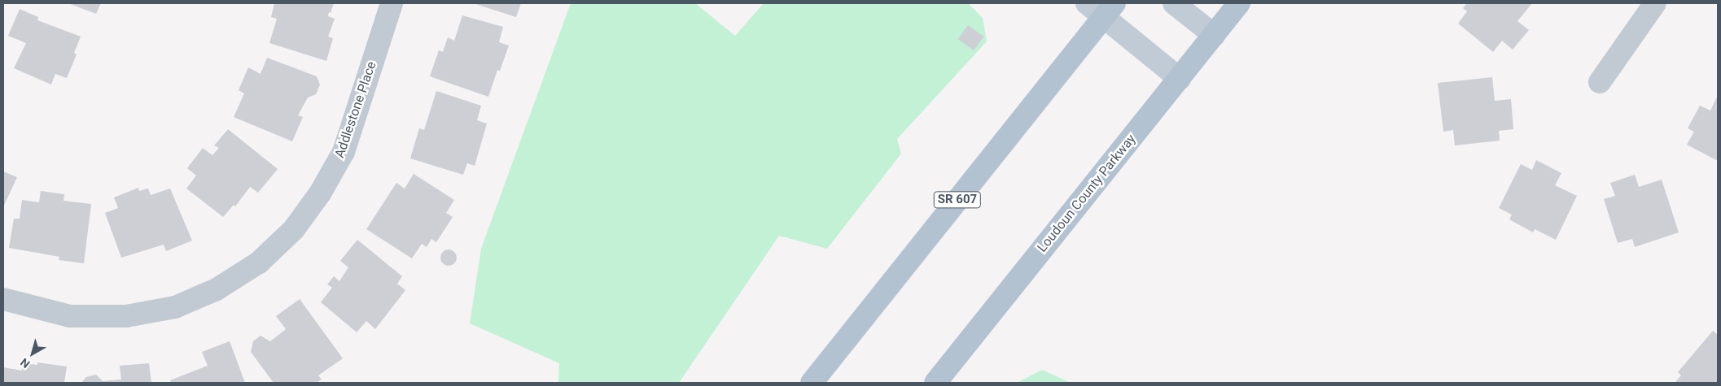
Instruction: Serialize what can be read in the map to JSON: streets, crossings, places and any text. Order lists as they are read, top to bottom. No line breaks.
{"streets":{"main road":["Loudoun County Parkway","SR 607"],"street":["Addlestone Place"]},"north":"bottom left"}
